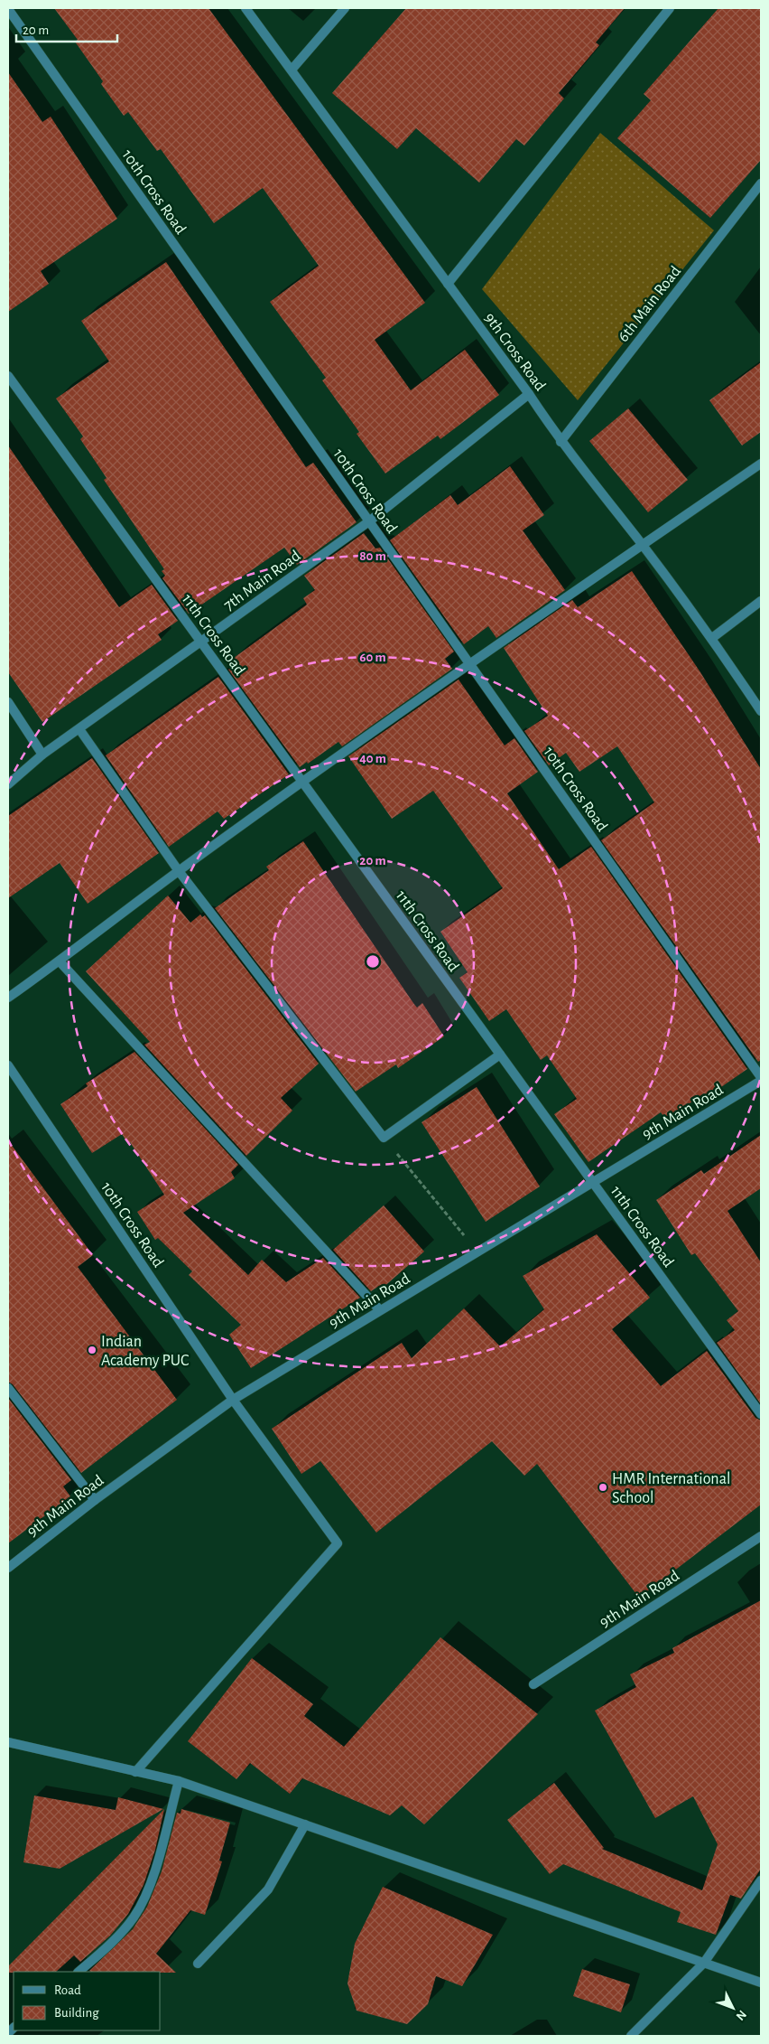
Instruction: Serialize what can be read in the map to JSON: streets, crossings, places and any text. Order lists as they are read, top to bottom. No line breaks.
{"streets":{"street":["10th Cross Road","6th Main Road","9th Cross Road","7th Main Road","11th Cross Road","9th Main Road"]},"crossings":[["10th Cross Road","7th Main Road"],["10th Cross Road","9th Main Road"],["6th Main Road","9th Cross Road"],["9th Cross Road","7th Main Road"],["7th Main Road","11th Cross Road"],["11th Cross Road","9th Main Road"]],"places":["Indian Academy PUC","HMR International School"],"legend":["Road","Building"],"scale_bar":"20 m","north":"bottom right","rings":["80 m","60 m","40 m","20 m"]}
